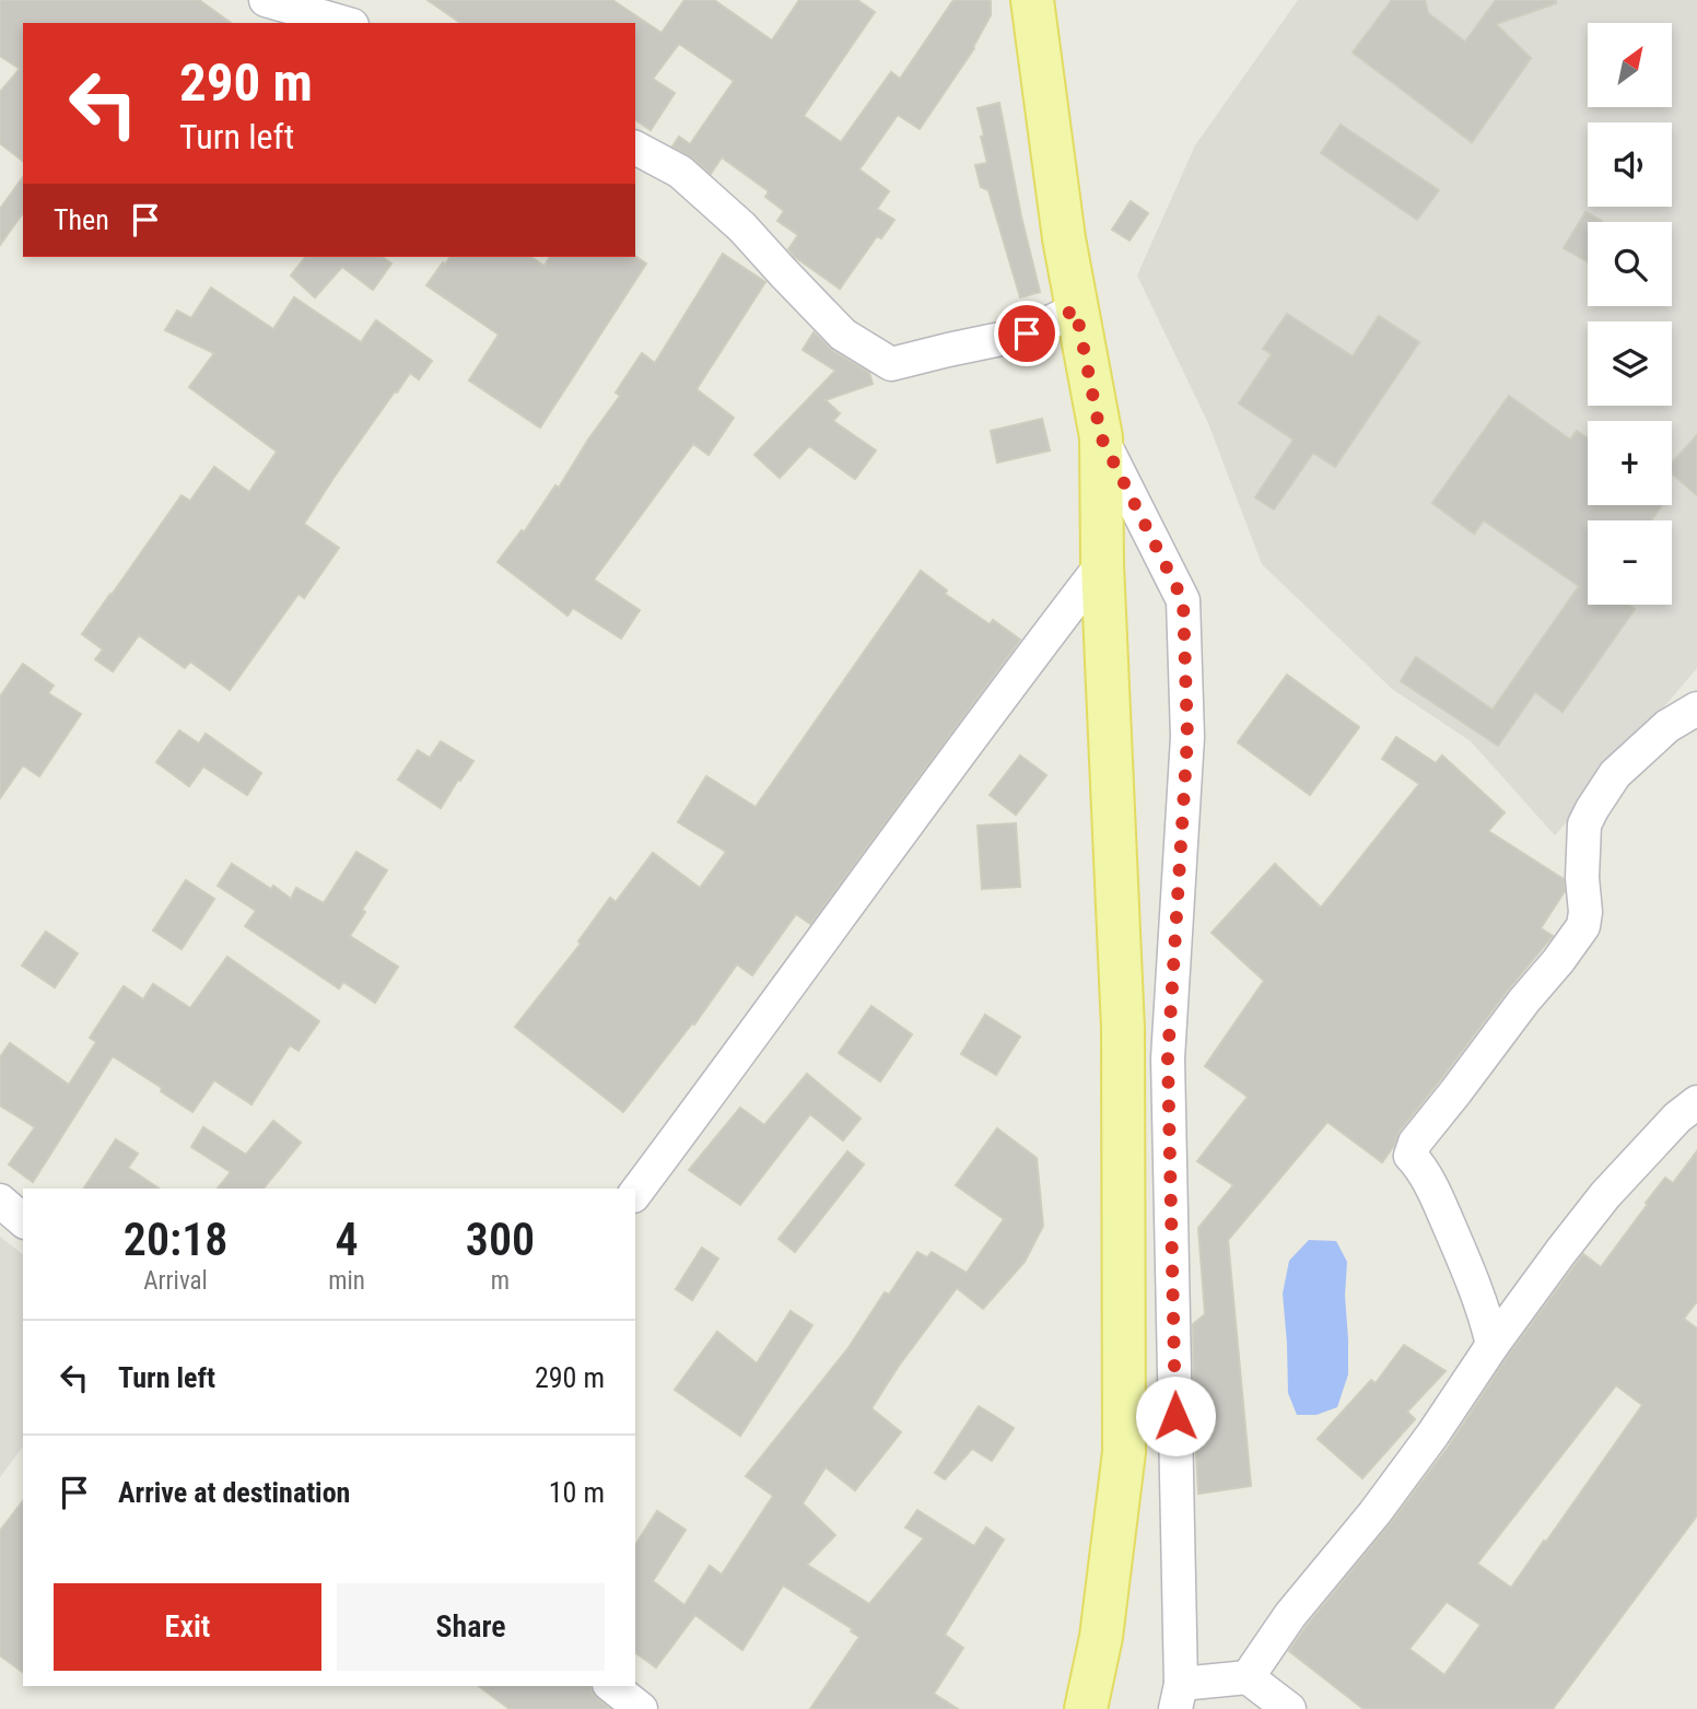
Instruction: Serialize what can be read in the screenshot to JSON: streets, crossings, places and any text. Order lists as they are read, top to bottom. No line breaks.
{"north":"top right","page":{"map_buttons":["+","−"],"turn":["290 m","Turn left"],"then":"Then","eta":["20:18","Arrival","4","min","300","m"],"list":[{"name":"Turn left","value":"290 m"},{"name":"Arrive at destination","value":"10 m"}],"buttons":["Exit","Share"]}}
